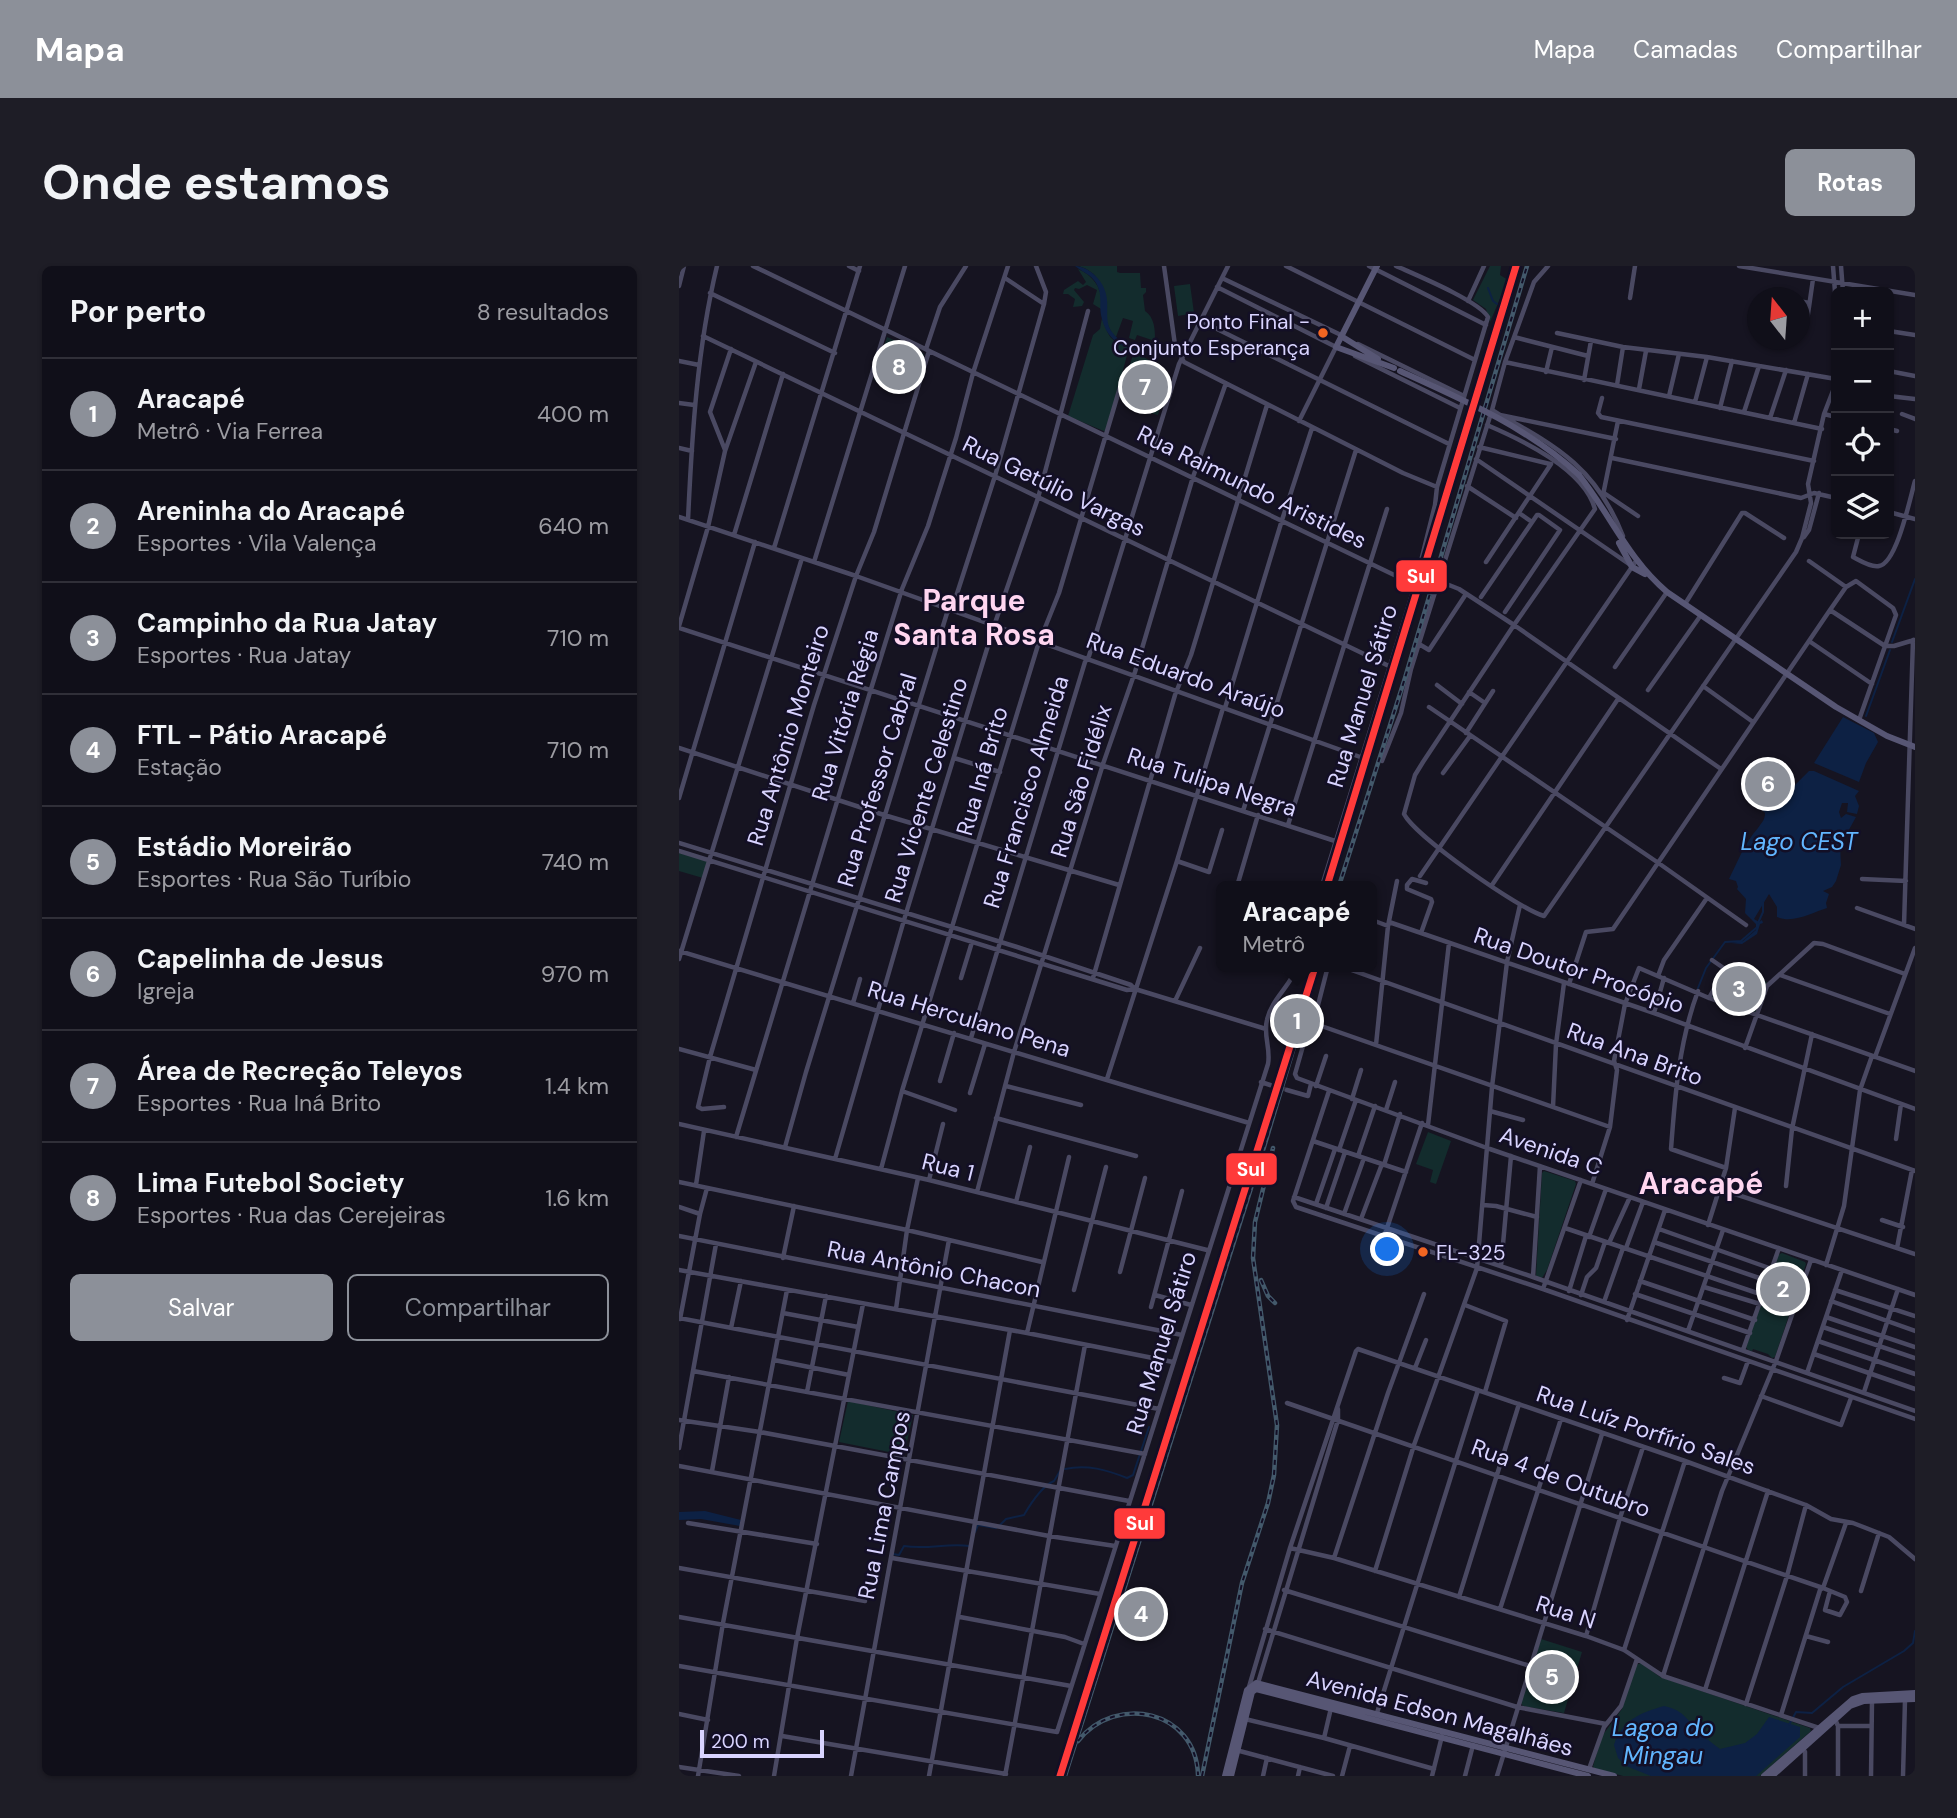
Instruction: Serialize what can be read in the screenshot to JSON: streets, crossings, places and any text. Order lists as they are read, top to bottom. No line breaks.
{"streets":{"street":["Rua Getúlio Vargas","Rua Raimundo Aristides","Rua Eduardo Araújo","Rua Manuel Sátiro","Rua Vitória Régia","Rua Antônio Monteiro","Rua Iná Brito","Rua Professor Cabral","Rua São Fidélix","Rua Tulipa Negra","Rua Vicente Celestino","Rua Francisco Almeida","Rua Doutor Procópio","Rua Herculano Pena","Rua Ana Brito","Avenida C","Rua 1","Rua Antônio Chacon","Rua Luíz Porfírio Sales","Rua 4 de Outubro","Rua Lima Campos","Rua N","Avenida Edson Magalhães"]},"crossings":[["Rua Getúlio Vargas","Rua Manuel Sátiro"],["Rua Getúlio Vargas","Rua Vitória Régia"],["Rua Getúlio Vargas","Rua Antônio Monteiro"],["Rua Getúlio Vargas","Rua Iná Brito"],["Rua Getúlio Vargas","Rua Professor Cabral"],["Rua Getúlio Vargas","Rua São Fidélix"],["Rua Getúlio Vargas","Rua Vicente Celestino"],["Rua Getúlio Vargas","Rua Francisco Almeida"],["Rua Raimundo Aristides","Rua Manuel Sátiro"],["Rua Raimundo Aristides","Rua Vitória Régia"],["Rua Raimundo Aristides","Rua Antônio Monteiro"],["Rua Raimundo Aristides","Rua Iná Brito"],["Rua Raimundo Aristides","Rua Professor Cabral"],["Rua Raimundo Aristides","Rua São Fidélix"],["Rua Raimundo Aristides","Rua Vicente Celestino"],["Rua Raimundo Aristides","Rua Francisco Almeida"],["Rua Eduardo Araújo","Rua Manuel Sátiro"],["Rua Eduardo Araújo","Rua Vitória Régia"],["Rua Eduardo Araújo","Rua Antônio Monteiro"],["Rua Eduardo Araújo","Rua Iná Brito"],["Rua Eduardo Araújo","Rua Professor Cabral"],["Rua Eduardo Araújo","Rua São Fidélix"],["Rua Eduardo Araújo","Rua Vicente Celestino"],["Rua Eduardo Araújo","Rua Francisco Almeida"],["Rua Manuel Sátiro","Rua Tulipa Negra"],["Rua Manuel Sátiro","Rua Herculano Pena"],["Rua Manuel Sátiro","Rua 1"],["Rua Manuel Sátiro","Rua Antônio Chacon"],["Rua Vitória Régia","Rua Tulipa Negra"],["Rua Vitória Régia","Rua Herculano Pena"],["Rua Vitória Régia","Rua 1"],["Rua Antônio Monteiro","Rua Tulipa Negra"],["Rua Antônio Monteiro","Rua Herculano Pena"],["Rua Iná Brito","Rua Tulipa Negra"],["Rua Iná Brito","Rua Herculano Pena"],["Rua Iná Brito","Rua 1"],["Rua Professor Cabral","Rua Tulipa Negra"],["Rua Professor Cabral","Rua Herculano Pena"],["Rua Professor Cabral","Rua 1"],["Rua São Fidélix","Rua Tulipa Negra"],["Rua São Fidélix","Rua Herculano Pena"],["Rua São Fidélix","Rua 1"],["Rua Tulipa Negra","Rua Vicente Celestino"],["Rua Tulipa Negra","Rua Francisco Almeida"],["Rua Vicente Celestino","Rua Herculano Pena"],["Rua Vicente Celestino","Rua 1"],["Rua Francisco Almeida","Rua Herculano Pena"],["Rua Antônio Chacon","Rua Lima Campos"],["Rua Luíz Porfírio Sales","Rua 4 de Outubro"]],"districts":["Parque Santa Rosa","Aracapé"],"water":["Lago CEST","Lagoa do Mingau"],"places":["Ponto Final - Conjunto Esperança","FL-325"],"lines":["transit line Sul"],"scale_bar":"200 m","north":"top","page":{"header":"Mapa","nav":["Mapa","Camadas","Compartilhar"],"buttons":["Rotas",["Salvar","Compartilhar"]],"title":"Onde estamos","heading":["Por perto","8 resultados"],"map_buttons":["+","−"],"pins":["8","7","6","3","1","2","4","5"],"list":[{"mark":"1","name":"Aracapé","note":"Metrô · Via Ferrea","value":"400 m"},{"mark":"2","name":"Areninha do Aracapé","note":"Esportes · Vila Valença","value":"640 m"},{"mark":"3","name":"Campinho da Rua Jatay","note":"Esportes · Rua Jatay","value":"710 m"},{"mark":"4","name":"FTL - Pátio Aracapé","note":"Estação","value":"710 m"},{"mark":"5","name":"Estádio Moreirão","note":"Esportes · Rua São Turíbio","value":"740 m"},{"mark":"6","name":"Capelinha de Jesus","note":"Igreja","value":"970 m"},{"mark":"7","name":"Área de Recreção Teleyos","note":"Esportes · Rua Iná Brito","value":"1.4 km"},{"mark":"8","name":"Lima Futebol Society","note":"Esportes · Rua das Cerejeiras","value":"1.6 km"}],"popup":["Aracapé","Metrô"],"scale":"200 m"}}
